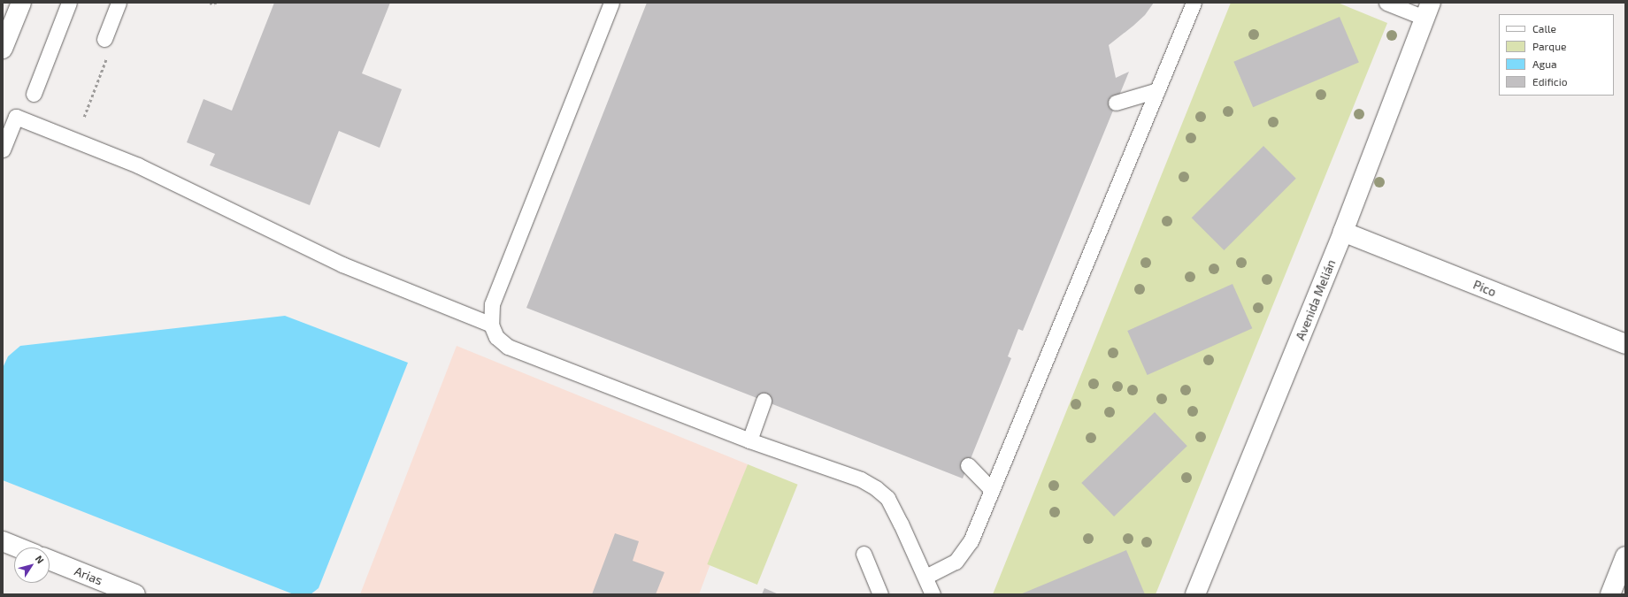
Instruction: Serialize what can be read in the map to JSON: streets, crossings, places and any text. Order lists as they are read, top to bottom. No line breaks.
{"streets":{"street":["Pico","Avenida Melián","Arias"]},"crossings":[["Pico","Avenida Melián"]],"legend":["Calle","Parque","Agua","Edificio"],"north":"top right"}
